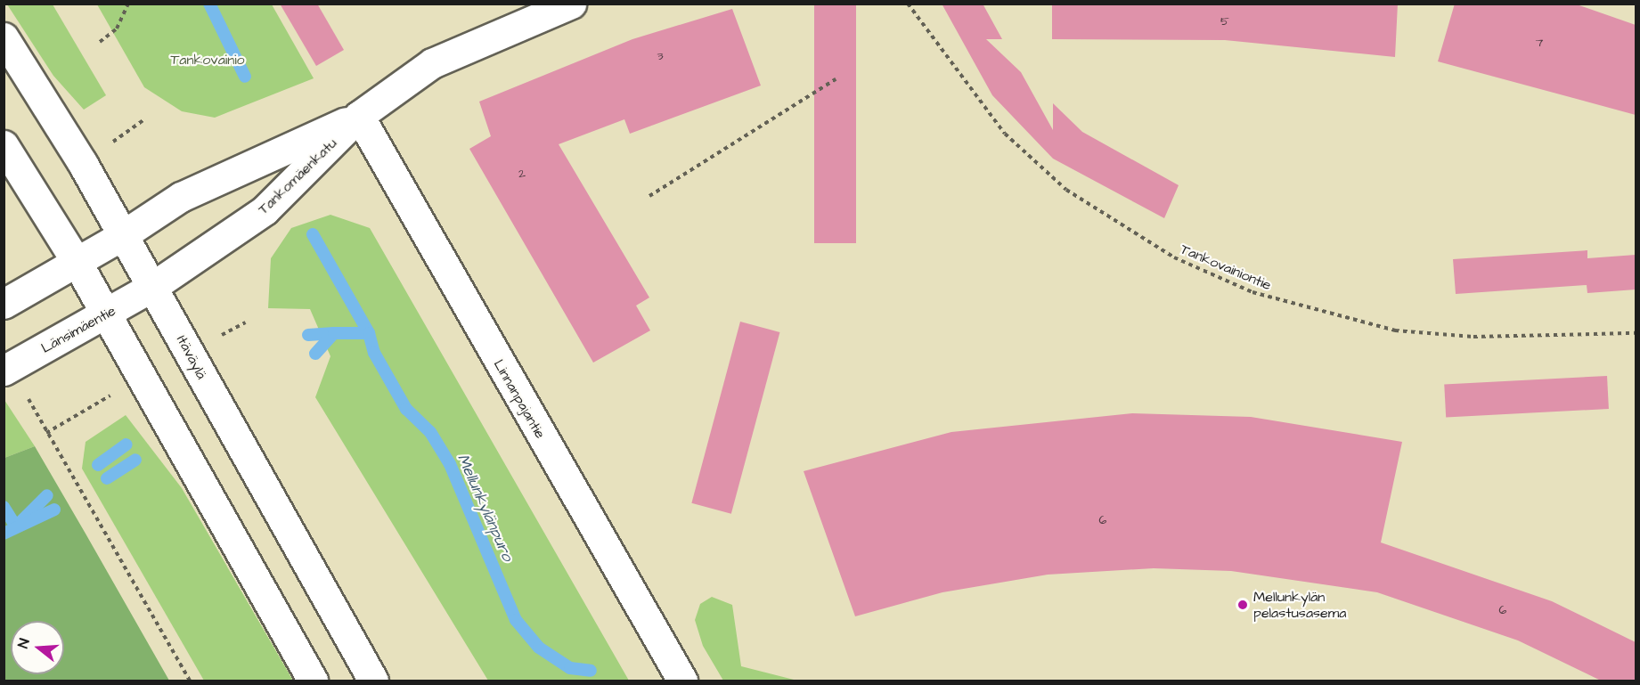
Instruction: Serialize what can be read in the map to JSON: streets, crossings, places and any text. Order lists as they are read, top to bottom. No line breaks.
{"streets":{"main road":["Tankomäenkatu","Länsimäentie","Itäväylä","Linnanpajantie"],"path":["Tankovainiontie"]},"crossings":[["Tankomäenkatu","Länsimäentie"],["Tankomäenkatu","Itäväylä"],["Tankomäenkatu","Linnanpajantie"],["Länsimäentie","Itäväylä"]],"water":["Mellunkylänpuro"],"parks":["Tankovainio"],"places":["Mellunkylän pelastusasema"],"house_numbers":["5","7","3","2","6","6"],"north":"left"}
